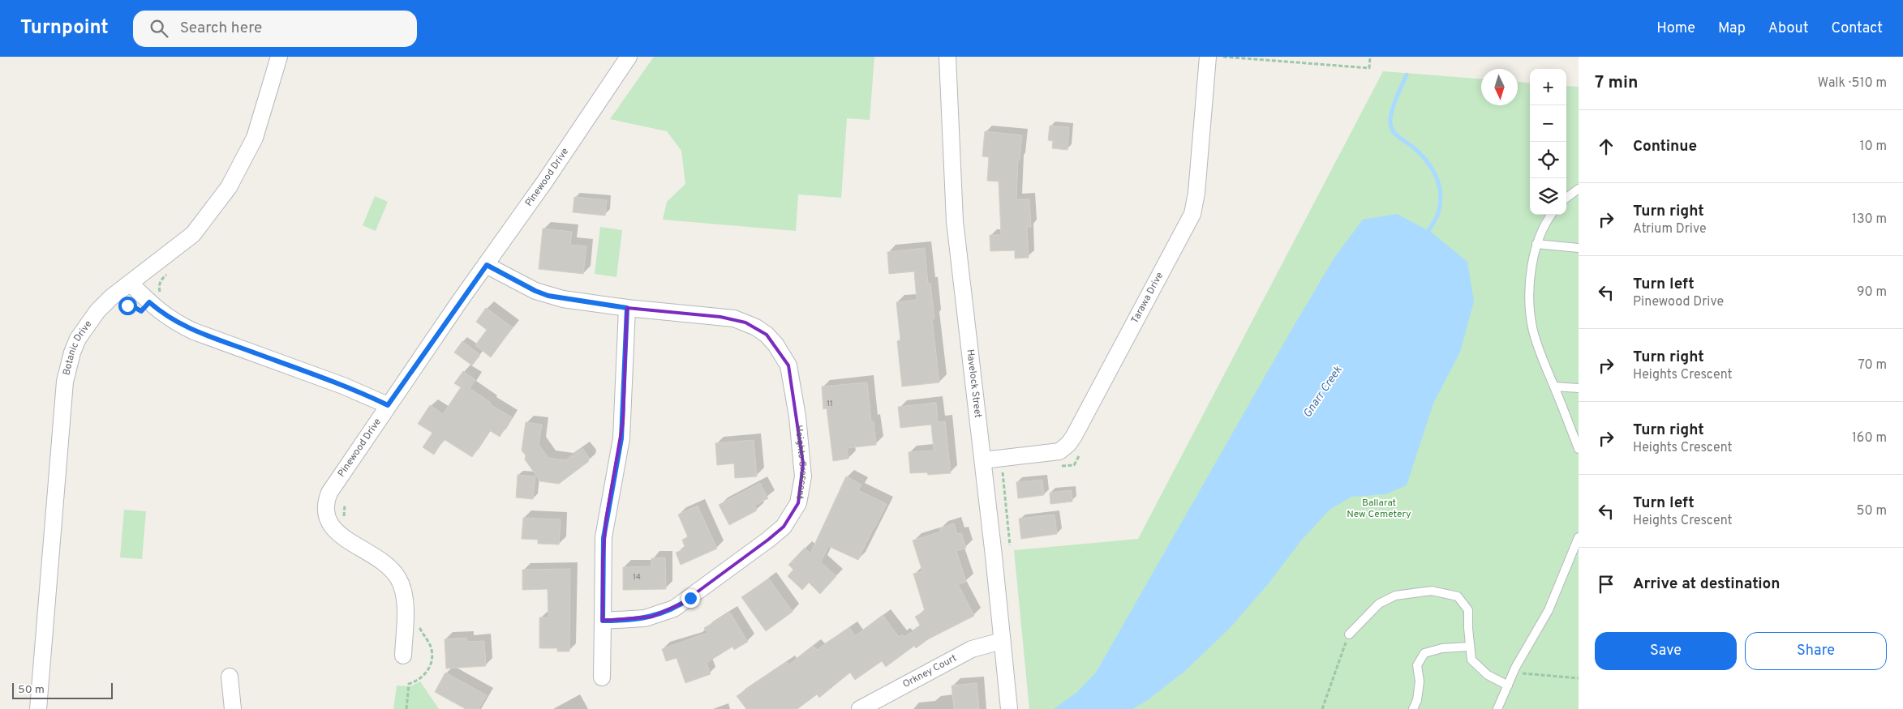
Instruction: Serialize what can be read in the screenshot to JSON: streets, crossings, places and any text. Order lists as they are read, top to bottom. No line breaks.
{"streets":{"street":["Pinewood Drive","Tarawa Drive","Botanic Drive","Havelock Street","Heights Crescent","Orkney Court"]},"crossings":[["Pinewood Drive","Heights Crescent"],["Tarawa Drive","Havelock Street"],["Havelock Street","Orkney Court"]],"water":["Gnarr Creek"],"parks":["Ballarat New Cemetery"],"house_numbers":["11","14"],"scale_bar":"50 m","north":"bottom","page":{"header":"Turnpoint","search":"Search here","nav":["Home","Map","About","Contact"],"heading":["7 min","Walk · 510 m"],"map_buttons":["+","−"],"list":[["Continue","10 m"],["Turn right","Atrium Drive","130 m"],["Turn left","Pinewood Drive","90 m"],["Turn right","Heights Crescent","70 m"],["Turn right","Heights Crescent","160 m"],["Turn left","Heights Crescent","50 m"],"Arrive at destination"],"buttons":["Save","Share"],"scale":"50 m"}}
